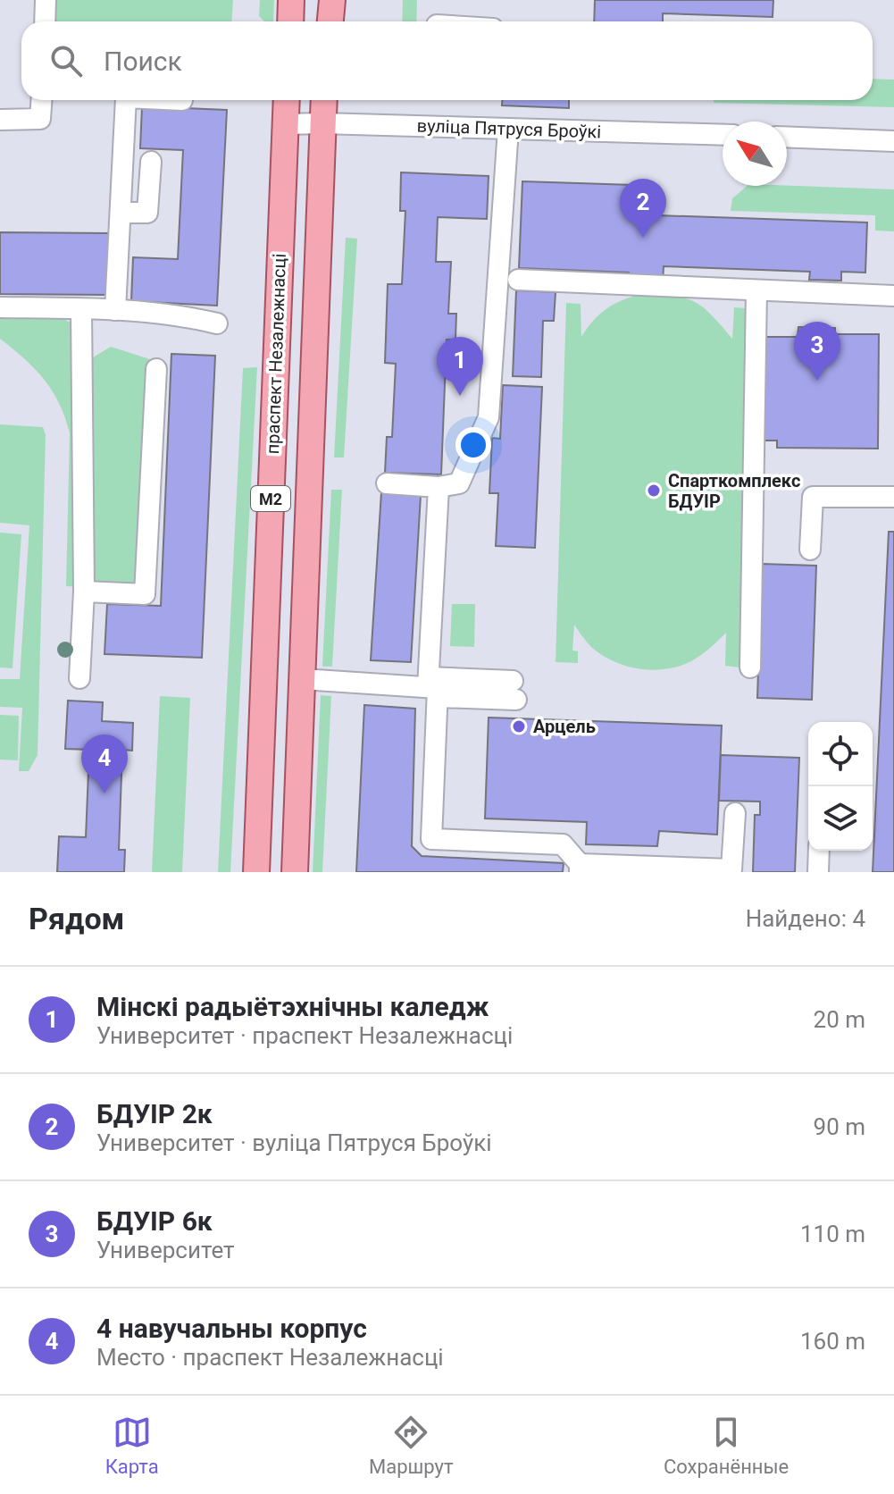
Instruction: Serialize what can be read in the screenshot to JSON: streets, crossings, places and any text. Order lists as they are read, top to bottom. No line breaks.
{"streets":{"main road":["праспект Незалежнасці","М2"],"street":["вуліца Пятруся Броўкі"]},"crossings":[["вуліца Пятруся Броўкі","праспект Незалежнасці"]],"places":["Спарткомплекс БДУІР","Арцель"],"north":"top left","page":{"search":"Поиск","pins":["2","3","1","4"],"heading":["Рядом","Найдено: 4"],"list":[{"mark":"1","name":"Мінскі радыётэхнічны каледж","note":"Университет · праспект Незалежнасці","value":"20 m"},{"mark":"2","name":"БДУІР 2к","note":"Университет · вуліца Пятруся Броўкі","value":"90 m"},{"mark":"3","name":"БДУІР 6к","note":"Университет","value":"110 m"},{"mark":"4","name":"4 навучальны корпус","note":"Место · праспект Незалежнасці","value":"160 m"}],"nav":["Карта","Маршрут","Сохранённые"]}}
